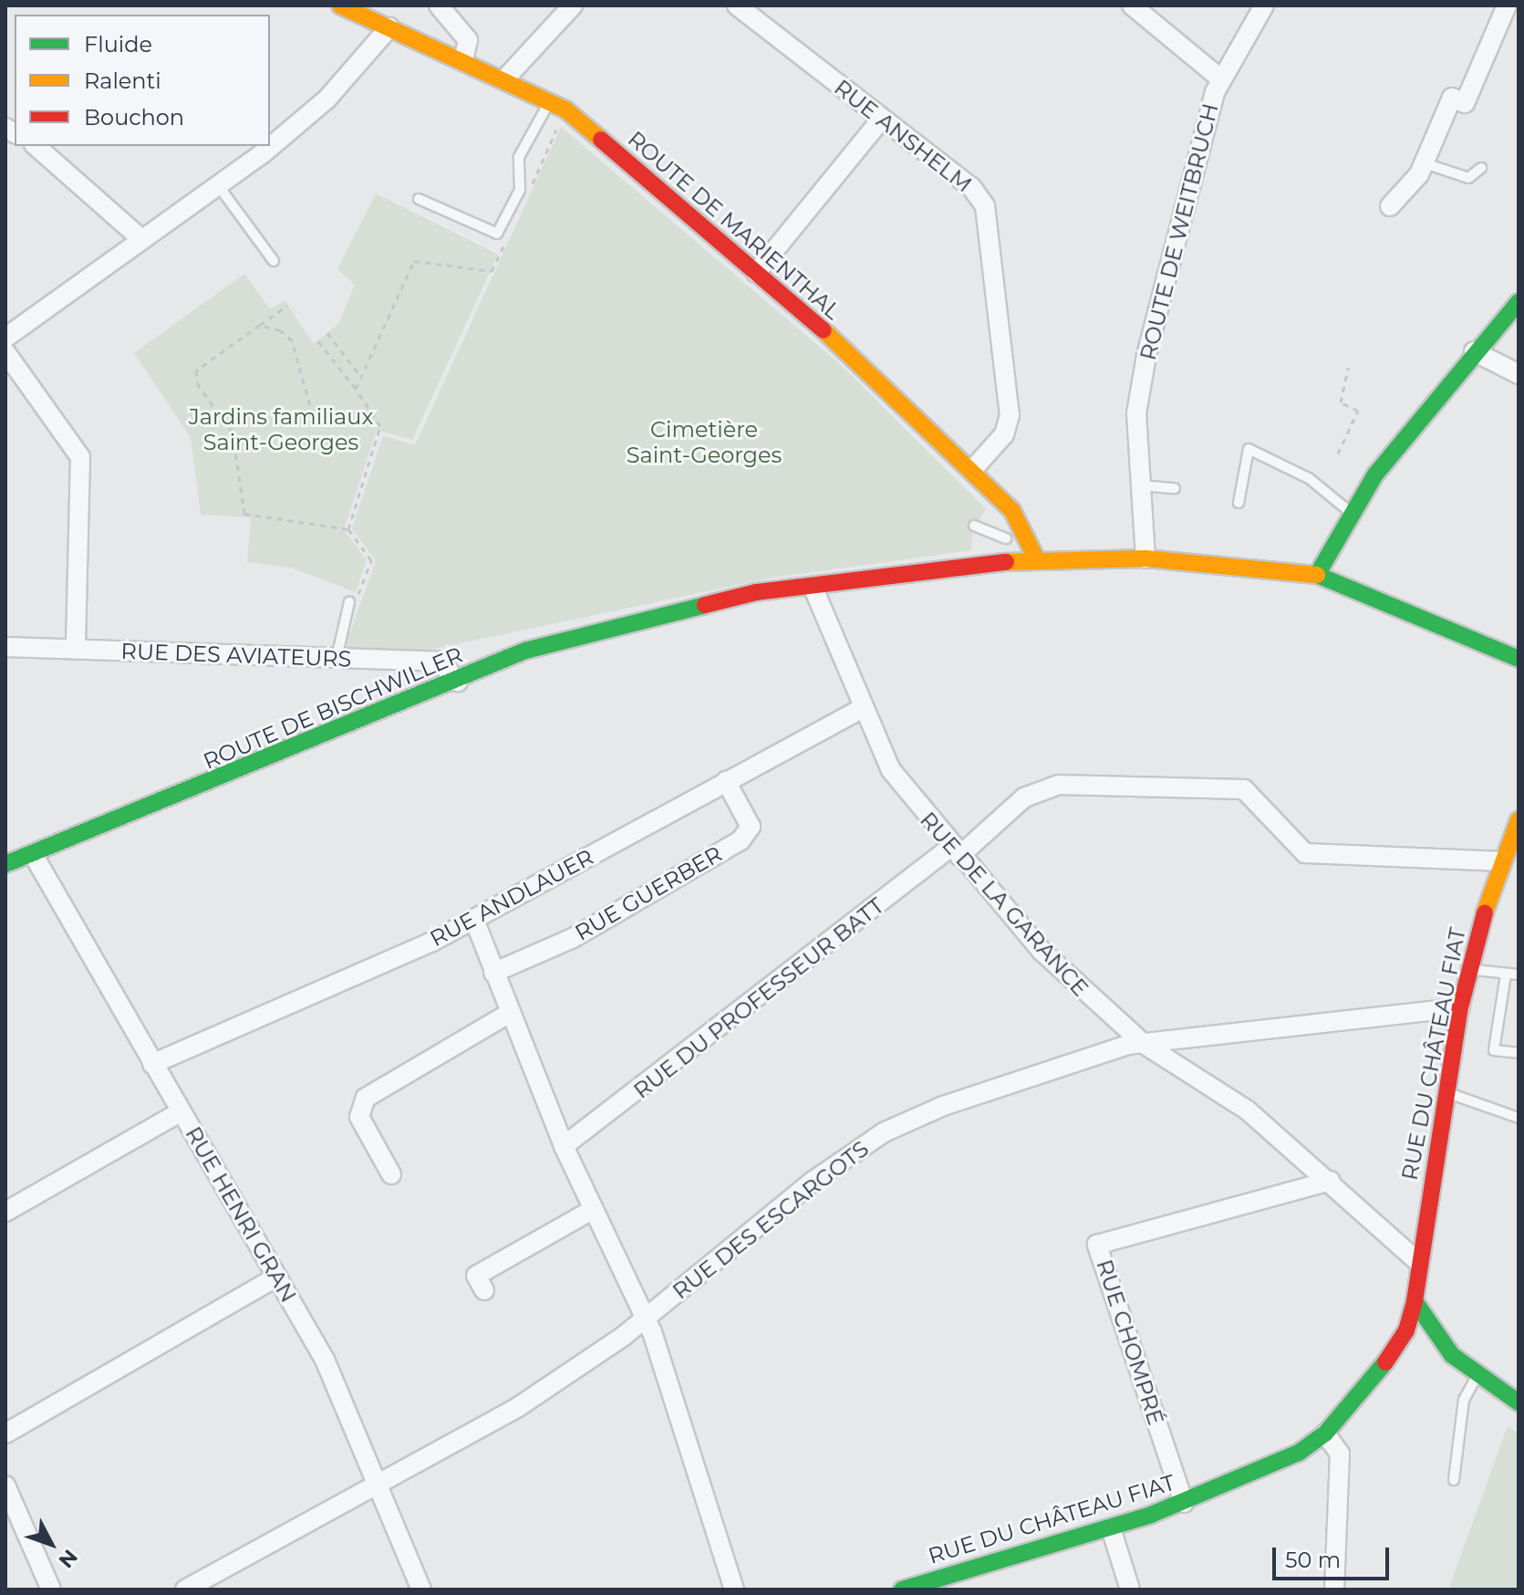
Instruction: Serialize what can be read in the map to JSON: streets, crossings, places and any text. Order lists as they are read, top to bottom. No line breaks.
{"streets":{"street":["RUE ANSHELM","ROUTE DE MARIENTHAL","ROUTE DE WEITBRUCH","RUE DES AVIATEURS","ROUTE DE BISCHWILLER","RUE GUERBER","RUE ANDLAUER","RUE DE LA GARANCE","RUE DU PROFESSEUR BATT","RUE DU CHÂTEAU FIAT","RUE HENRI GRAN","RUE DES ESCARGOTS","RUE CHOMPRÉ"]},"crossings":[["RUE ANSHELM","ROUTE DE MARIENTHAL"],["ROUTE DE MARIENTHAL","ROUTE DE BISCHWILLER"],["ROUTE DE WEITBRUCH","ROUTE DE BISCHWILLER"],["RUE DES AVIATEURS","ROUTE DE BISCHWILLER"],["ROUTE DE BISCHWILLER","RUE DE LA GARANCE"],["ROUTE DE BISCHWILLER","RUE HENRI GRAN"],["RUE GUERBER","RUE ANDLAUER"],["RUE ANDLAUER","RUE DE LA GARANCE"],["RUE ANDLAUER","RUE HENRI GRAN"],["RUE DE LA GARANCE","RUE DU PROFESSEUR BATT"],["RUE DE LA GARANCE","RUE DU CHÂTEAU FIAT"],["RUE DE LA GARANCE","RUE DES ESCARGOTS"],["RUE DE LA GARANCE","RUE CHOMPRÉ"],["RUE DU PROFESSEUR BATT","RUE DU CHÂTEAU FIAT"],["RUE DU CHÂTEAU FIAT","RUE DES ESCARGOTS"],["RUE DU CHÂTEAU FIAT","RUE CHOMPRÉ"],["RUE HENRI GRAN","RUE DES ESCARGOTS"]],"parks":["Jardins familiaux Saint-Georges","Cimetière Saint-Georges"],"legend":["Fluide","Ralenti","Bouchon"],"scale_bar":"50 m","north":"bottom right"}
